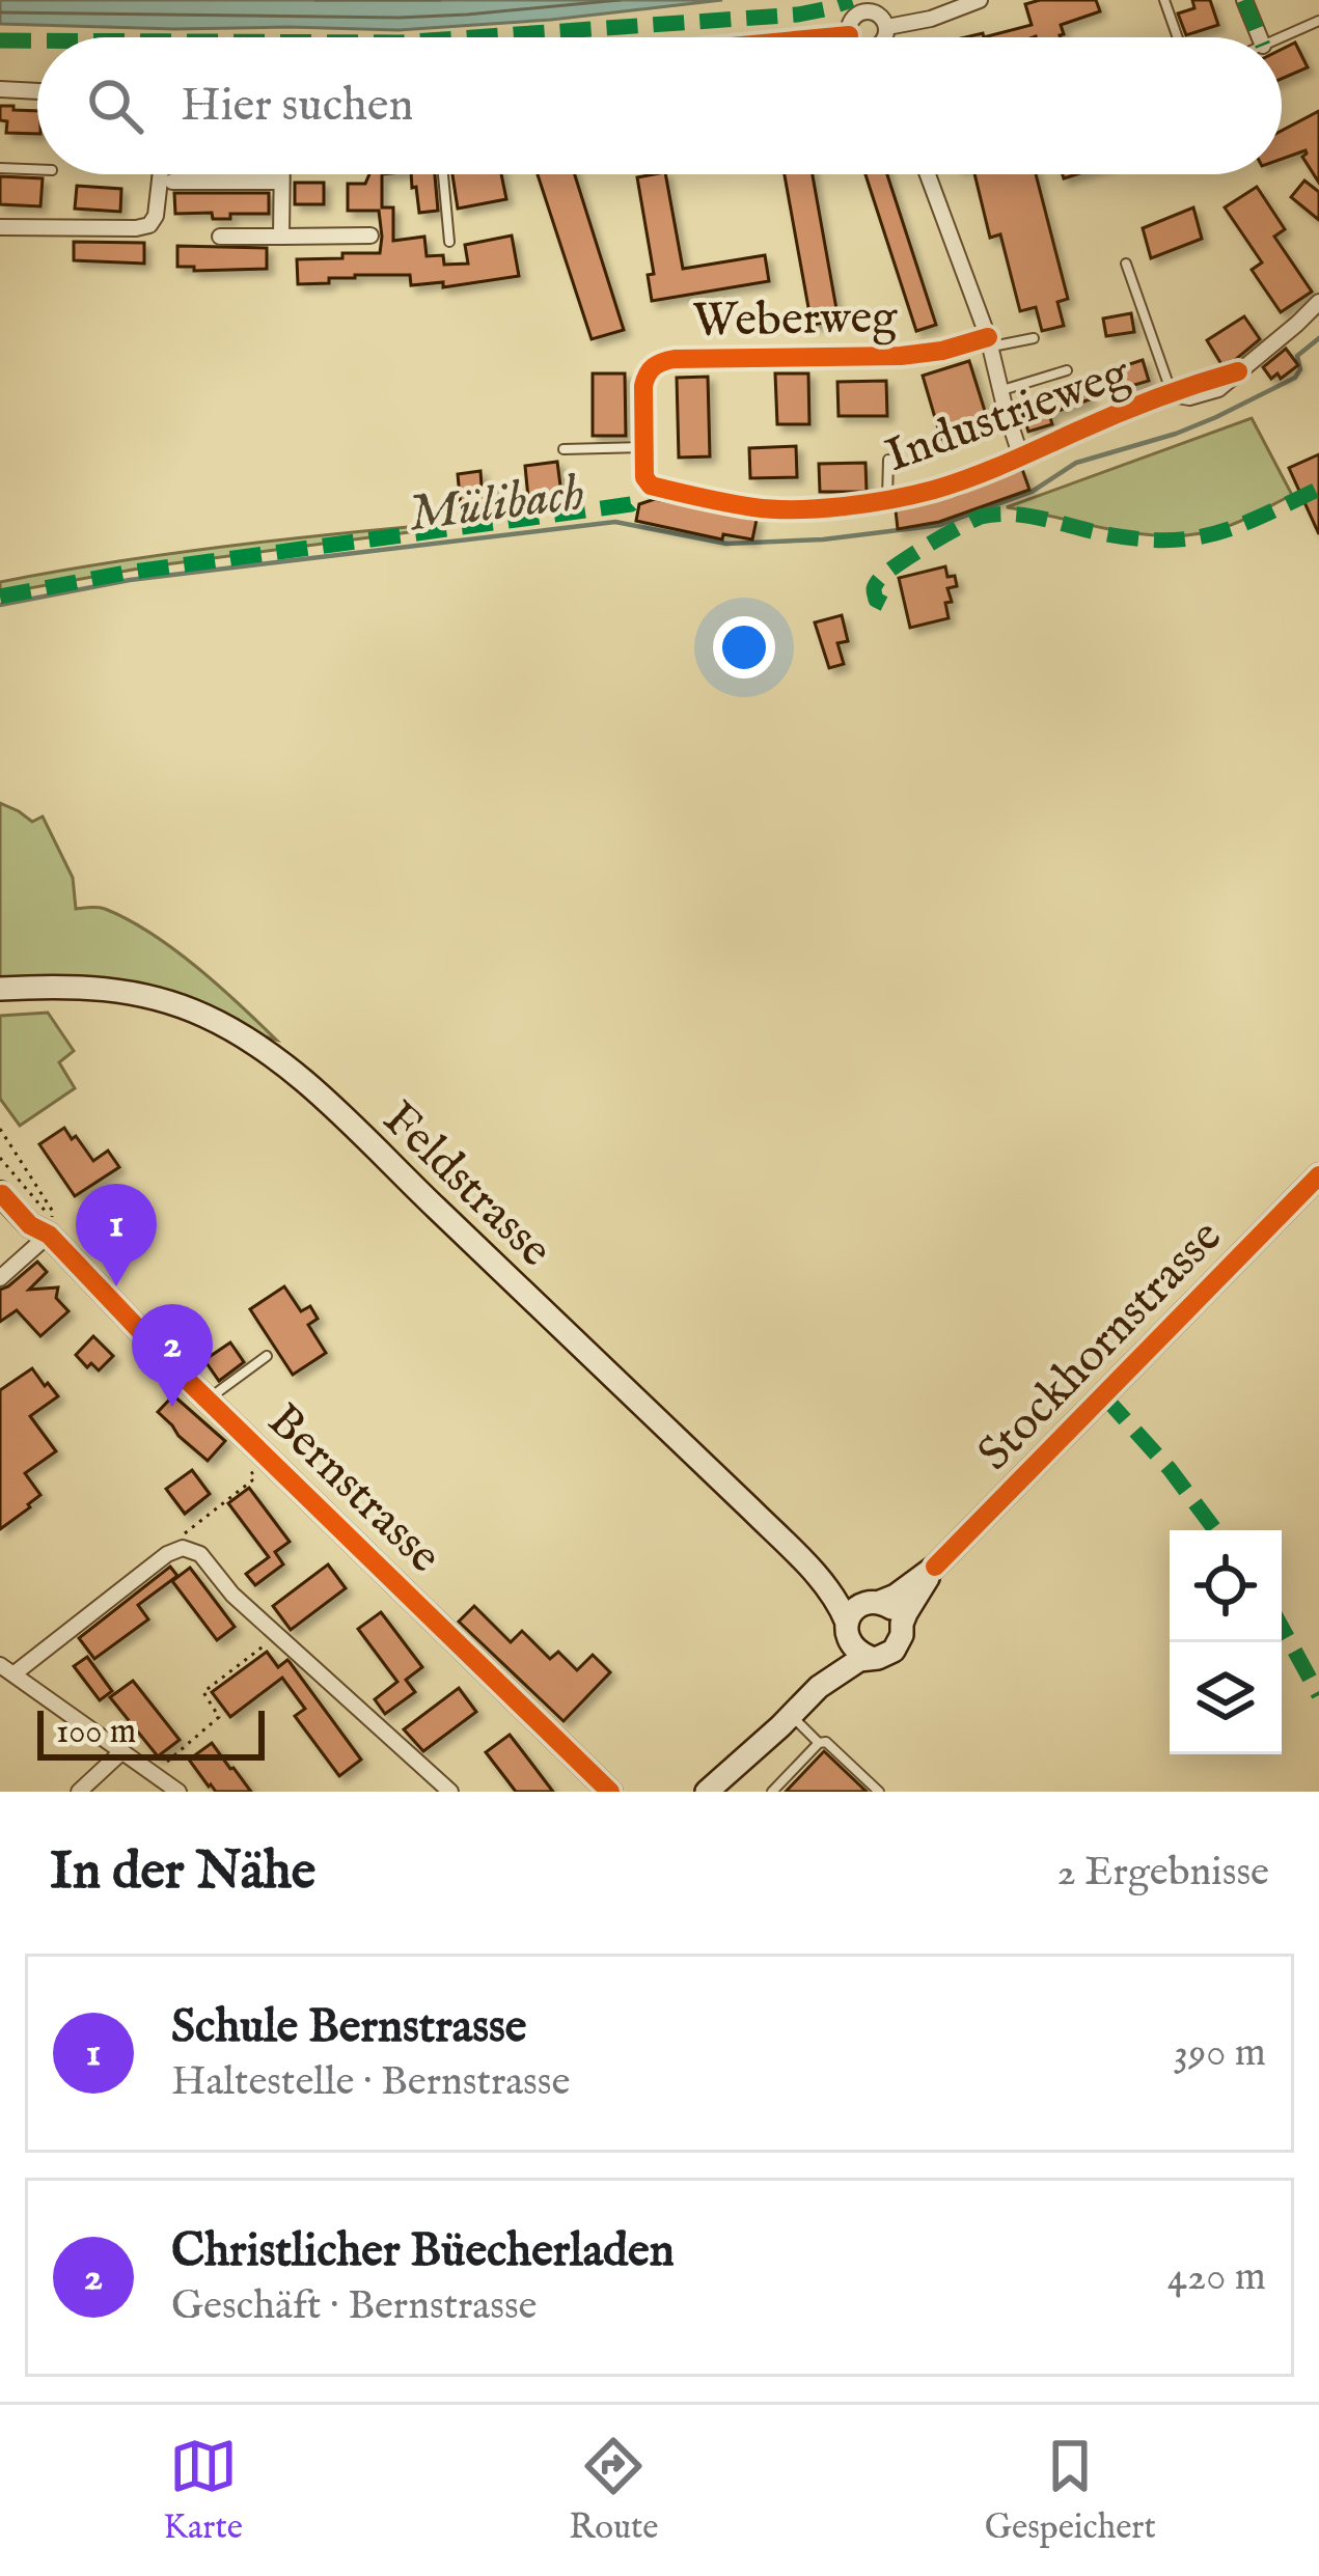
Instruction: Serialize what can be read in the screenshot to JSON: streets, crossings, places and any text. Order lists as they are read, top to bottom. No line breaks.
{"streets":{"main road":["Feldstrasse","Stockhornstrasse","Bernstrasse"],"street":["Weberweg","Industrieweg"]},"crossings":[["Weberweg","Industrieweg"],["Feldstrasse","Stockhornstrasse"]],"water":["Mülibach"],"scale_bar":"100 m","page":{"search":"Hier suchen","pins":["1","2"],"scale":"100 m","heading":["In der Nähe","2 Ergebnisse"],"list":[{"mark":"1","name":"Schule Bernstrasse","note":"Haltestelle · Bernstrasse","value":"390 m"},{"mark":"2","name":"Christlicher Büecherladen","note":"Geschäft · Bernstrasse","value":"420 m"}],"nav":["Karte","Route","Gespeichert"]}}
